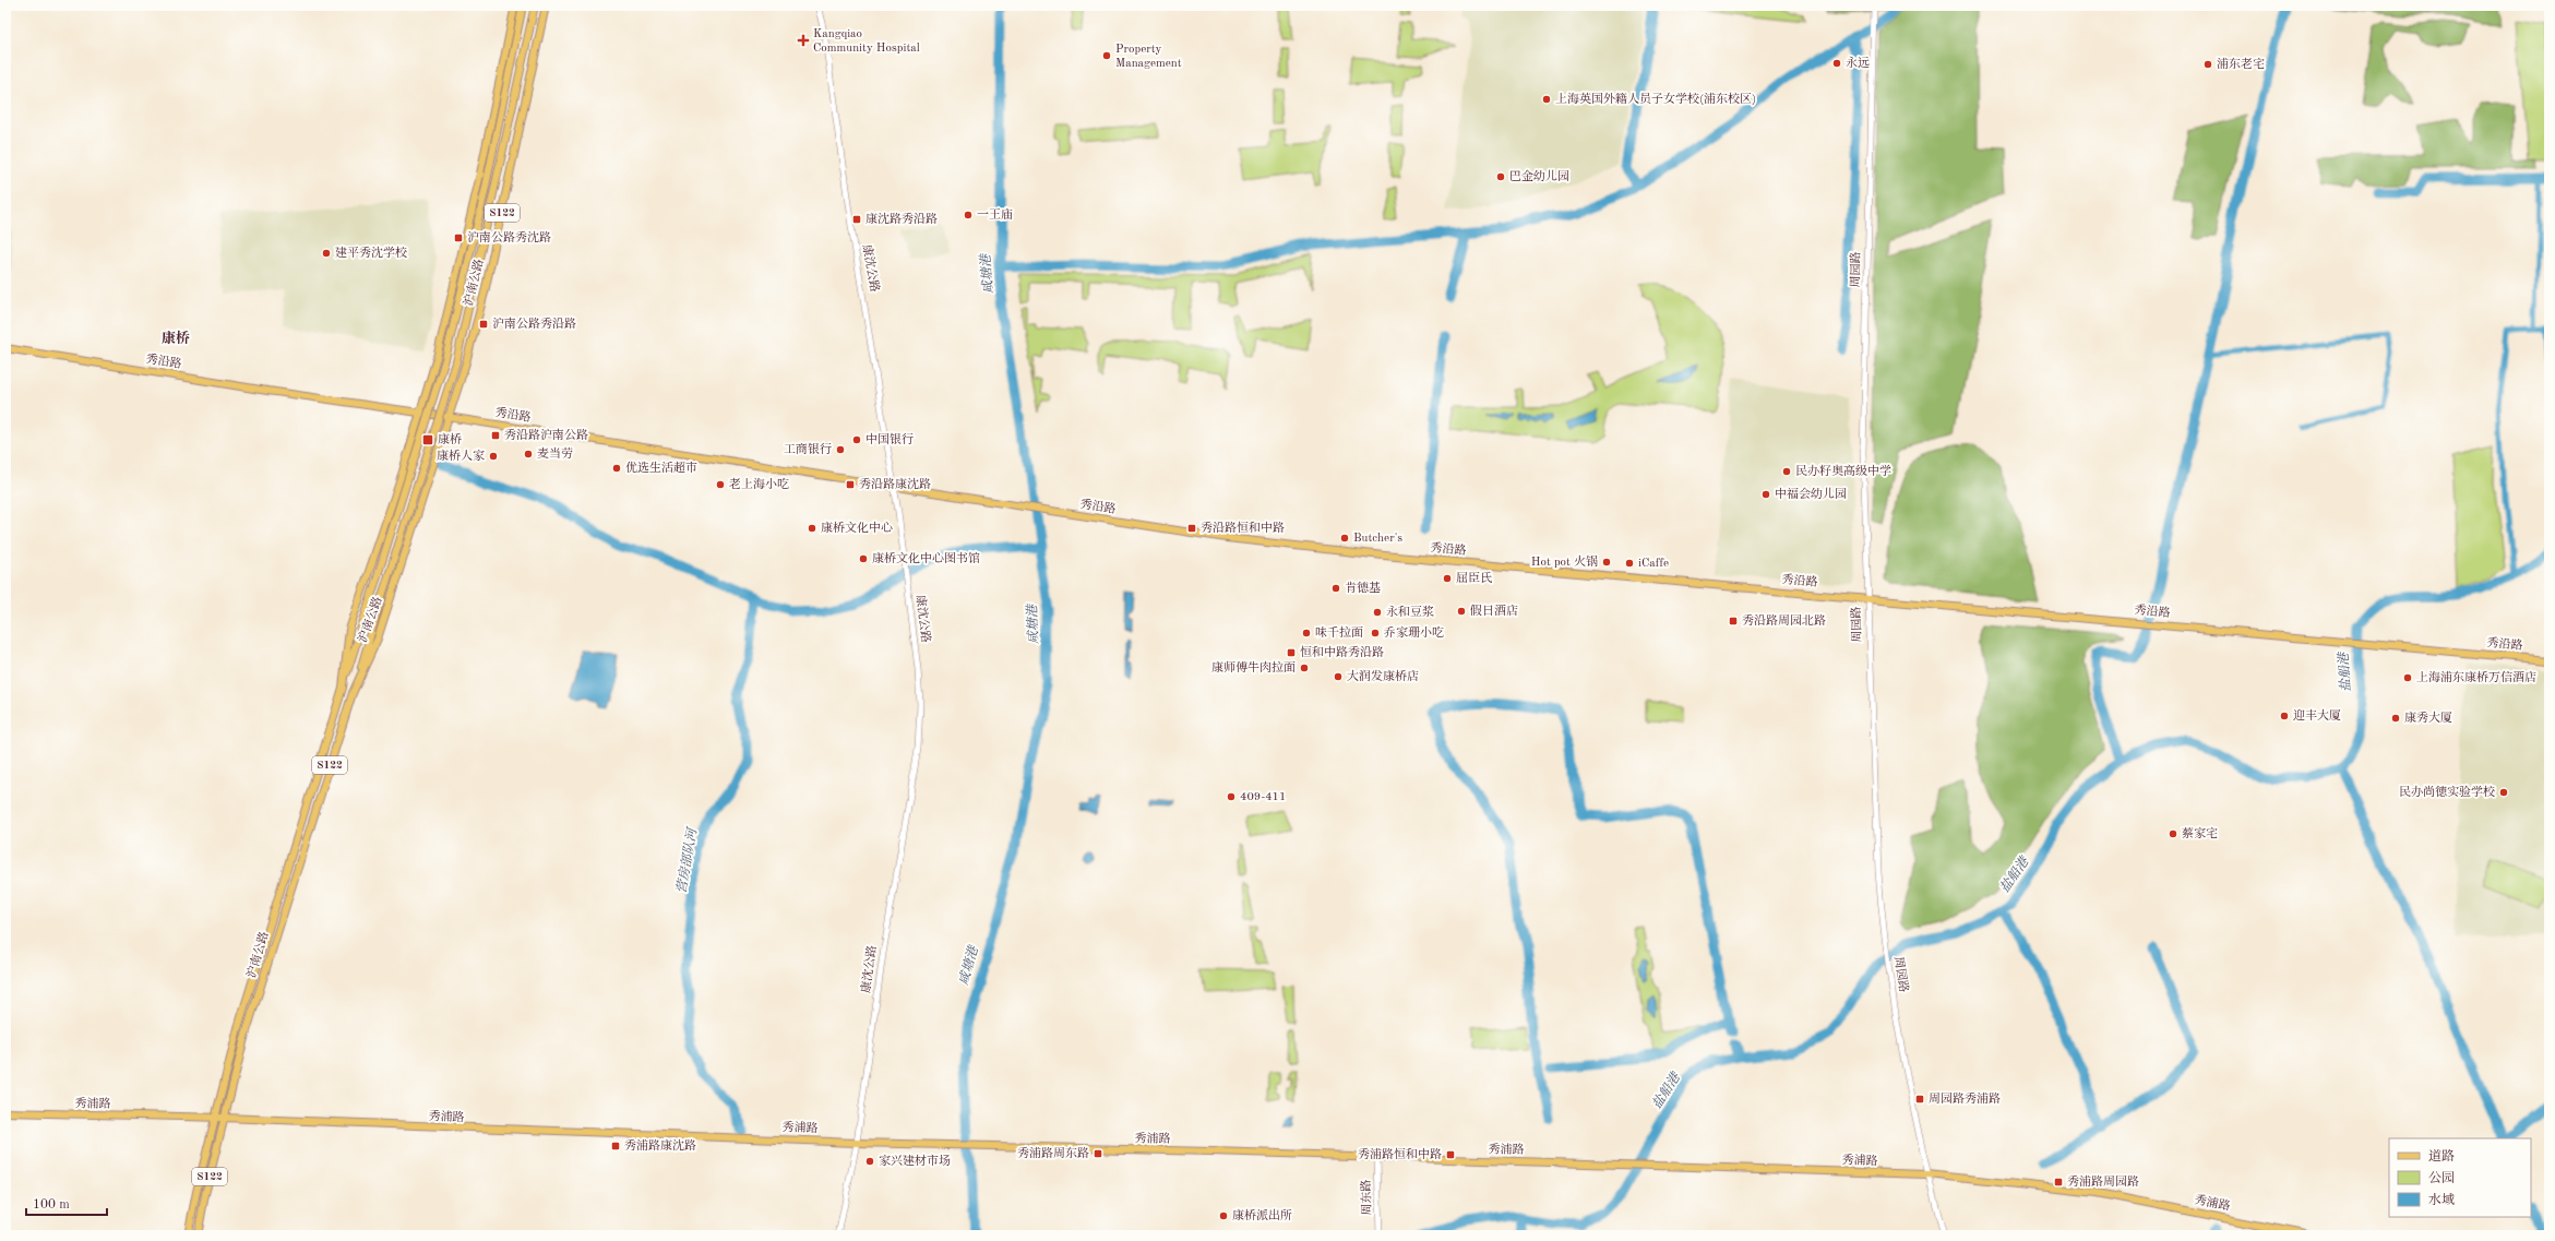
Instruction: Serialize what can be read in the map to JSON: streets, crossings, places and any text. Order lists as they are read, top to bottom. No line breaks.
{"streets":{"main road":["S122","沪南公路","秀沿路","秀浦路"],"street":["康沈公路","周园路","周东路"]},"crossings":[["康沈公路","秀沿路"],["康沈公路","秀浦路"],["周园路","秀沿路"],["周园路","秀浦路"],["沪南公路","秀沿路"],["沪南公路","秀浦路"],["秀浦路","周东路"]],"districts":["康桥"],"water":["咸塘港","盐船港","营房部队河"],"places":{"health":["Kangqiao Community Hospital"],"other":["Property Management","永远","浦东老宅","上海英国外籍人员子女学校(浦东校区)","巴金幼儿园","一王庙","建平秀沈学校","中国银行","工商银行","麦当劳","康桥人家","优选生活超市","民办籽奥高级中学","老上海小吃","中福会幼儿园","康桥文化中心","Butcher's","康桥文化中心图书馆","Hot pot 火锅","iCaffe","屈臣氏","肯德基","假日酒店","永和豆浆","味千拉面","乔家珊小吃","康师傅牛肉拉面","大润发康桥店","上海浦东康桥万信酒店","迎丰大厦","康秀大厦","民办尚徳实验学校","409-411","蔡家宅","家兴建材市场","康桥派出所"],"transit":["康沈路秀沿路","沪南公路秀沈路","沪南公路秀沿路","秀沿路沪南公路","康桥","秀沿路康沈路","秀沿路恒和中路","秀沿路周园北路","恒和中路秀沿路","周园路秀浦路","秀浦路康沈路","秀浦路周东路","秀浦路恒和中路","秀浦路周园路"]},"legend":["道路","公园","水域"],"scale_bar":"100 m"}
